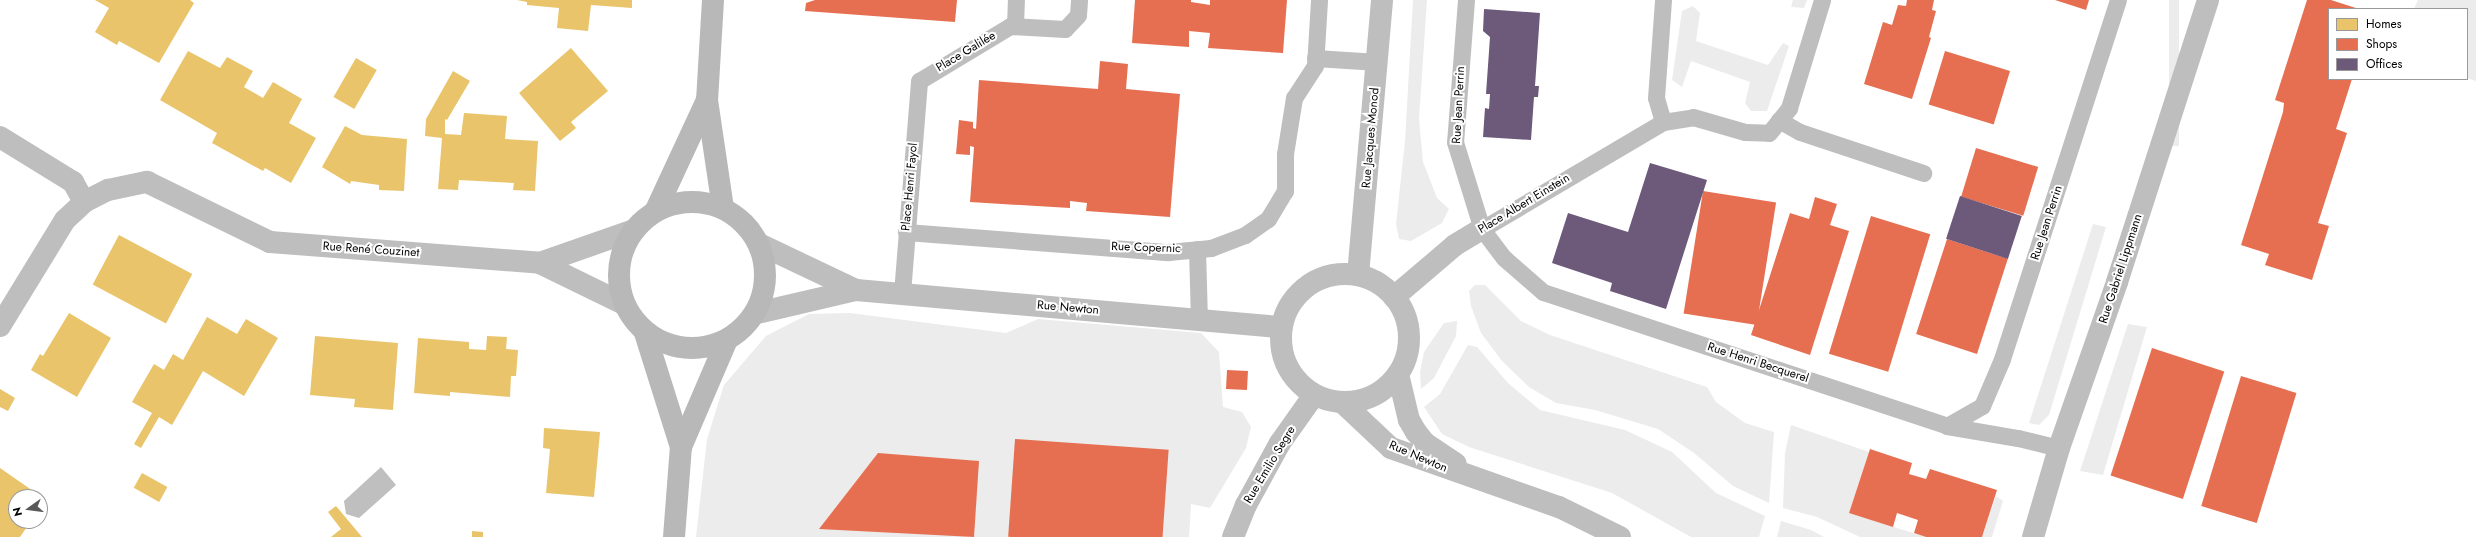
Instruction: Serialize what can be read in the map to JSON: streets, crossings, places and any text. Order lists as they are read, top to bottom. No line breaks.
{"streets":{"street":["Rue Jacques Monod","Place Albert Einstein","Rue René Couzinet","Rue Gabriel Lippmann","Rue Newton","Rue Emilio Segre"],"lane":["Place Galilée","Rue Jean Perrin","Place Henri Fayol","Rue Copernic","Rue Henri Becquerel"]},"crossings":[["Place Galilée","Place Henri Fayol"],["Rue Jean Perrin","Place Albert Einstein"],["Rue Jean Perrin","Rue Henri Becquerel"],["Rue Jacques Monod","Place Albert Einstein"],["Rue Jacques Monod","Rue Newton"],["Rue Jacques Monod","Rue Emilio Segre"],["Place Henri Fayol","Rue Copernic"],["Place Henri Fayol","Rue Newton"],["Place Albert Einstein","Rue Newton"],["Place Albert Einstein","Rue Henri Becquerel"],["Place Albert Einstein","Rue Emilio Segre"],["Rue Gabriel Lippmann","Rue Henri Becquerel"],["Rue Newton","Rue Emilio Segre"]],"legend":["Homes","Shops","Offices"],"north":"left"}
